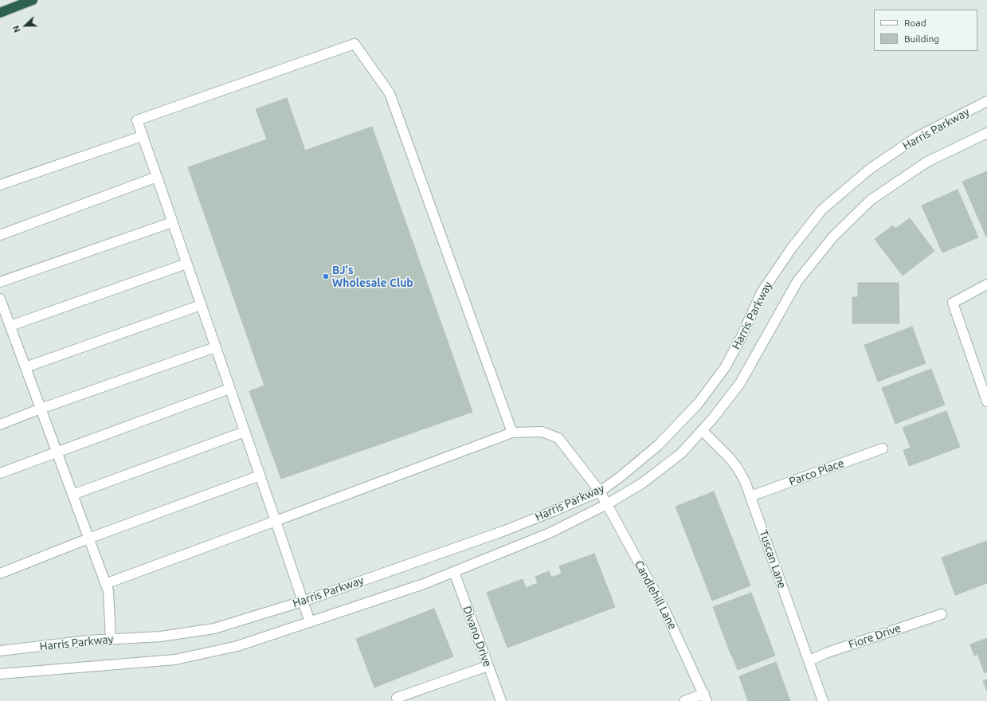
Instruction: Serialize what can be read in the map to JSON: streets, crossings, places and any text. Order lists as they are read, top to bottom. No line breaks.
{"streets":{"street":["Harris Parkway","Parco Place","Tuscan Lane","Candlehill Lane","Divano Drive","Fiore Drive"]},"crossings":[["Harris Parkway","Tuscan Lane"],["Harris Parkway","Candlehill Lane"],["Harris Parkway","Divano Drive"],["Parco Place","Tuscan Lane"],["Tuscan Lane","Fiore Drive"]],"places":["BJ's Wholesale Club"],"legend":["Road","Building"],"north":"left"}
